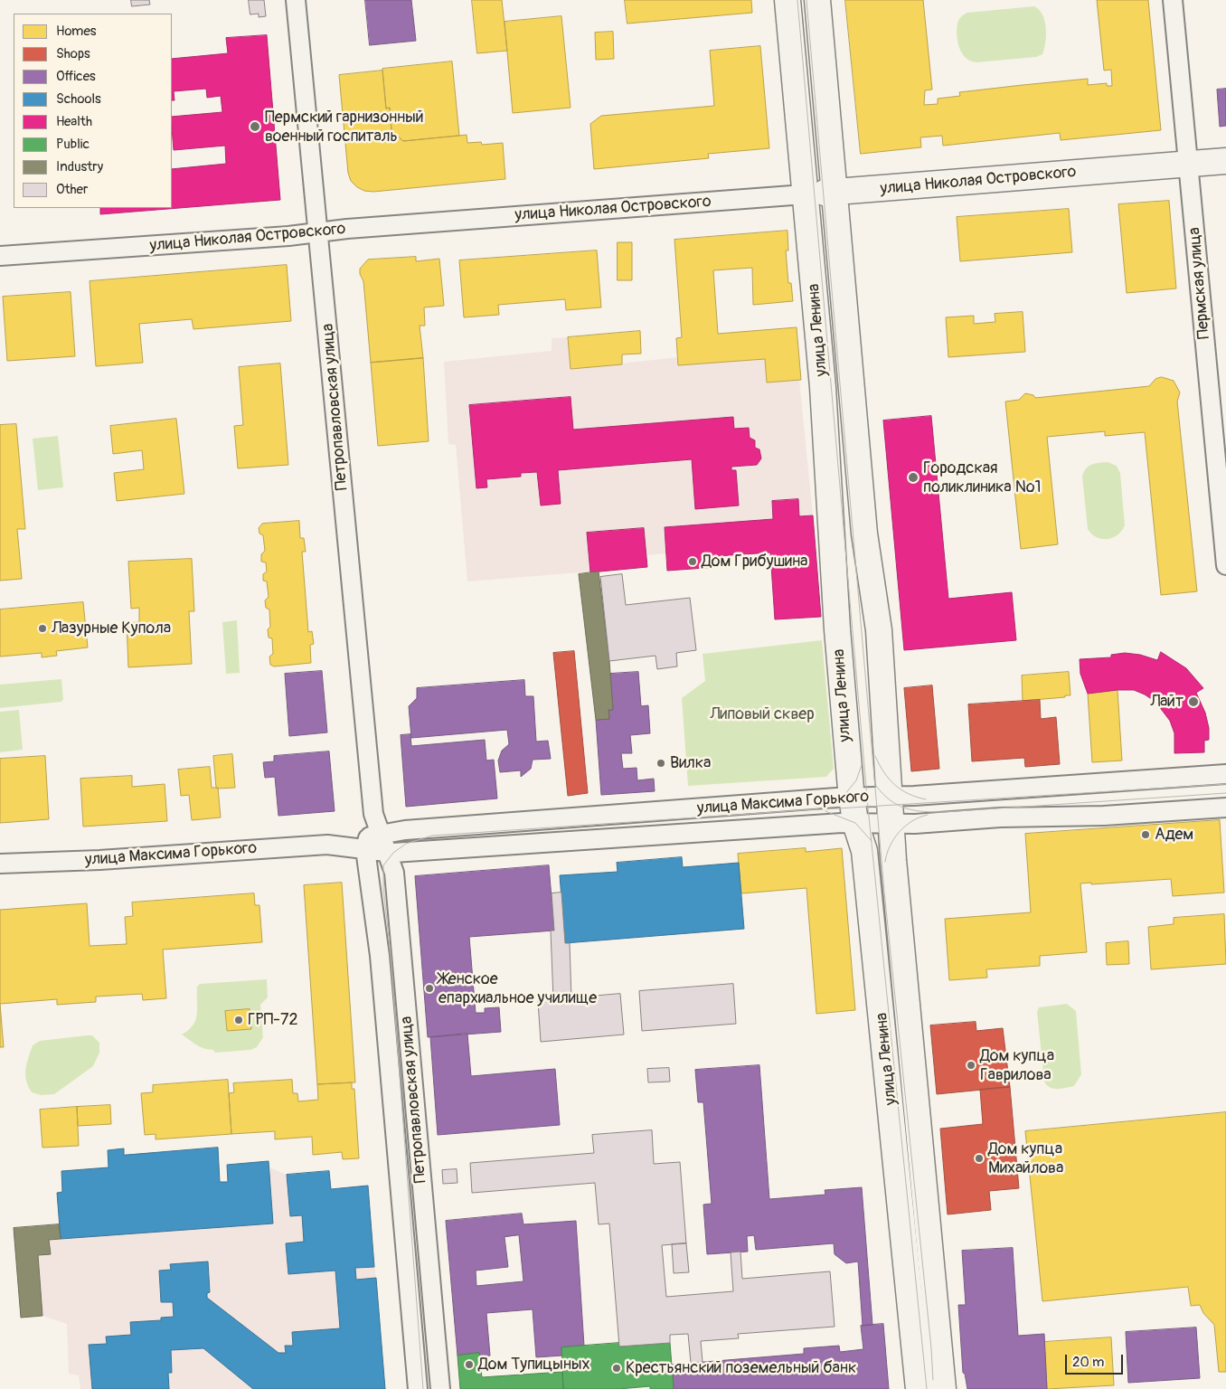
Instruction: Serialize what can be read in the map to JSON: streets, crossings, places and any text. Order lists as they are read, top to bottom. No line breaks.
{"streets":{"main road":["улица Николая Островского","улица Ленина"],"street":["Пермская улица","Петропавловская улица","улица Максима Горького"]},"crossings":[["улица Николая Островского","Пермская улица"],["улица Николая Островского","улица Ленина"],["улица Николая Островского","Петропавловская улица"],["улица Ленина","улица Максима Горького"],["Петропавловская улица","улица Максима Горького"]],"parks":["Липовый сквер"],"places":["Пермский гарнизонный военный госпиталь","Городская поликлиника №1","Дом Грибушина","Лазурные Купола","Лайт","Вилка","Адем","Женское епархиальное училище","ГРП-72","Дом купца Гаврилова","Дом купца Михайлова","Дом Тупицыных","Крестьянский поземельный банк"],"legend":["Homes","Shops","Offices","Schools","Health","Public","Industry","Other"],"scale_bar":"20 m"}
